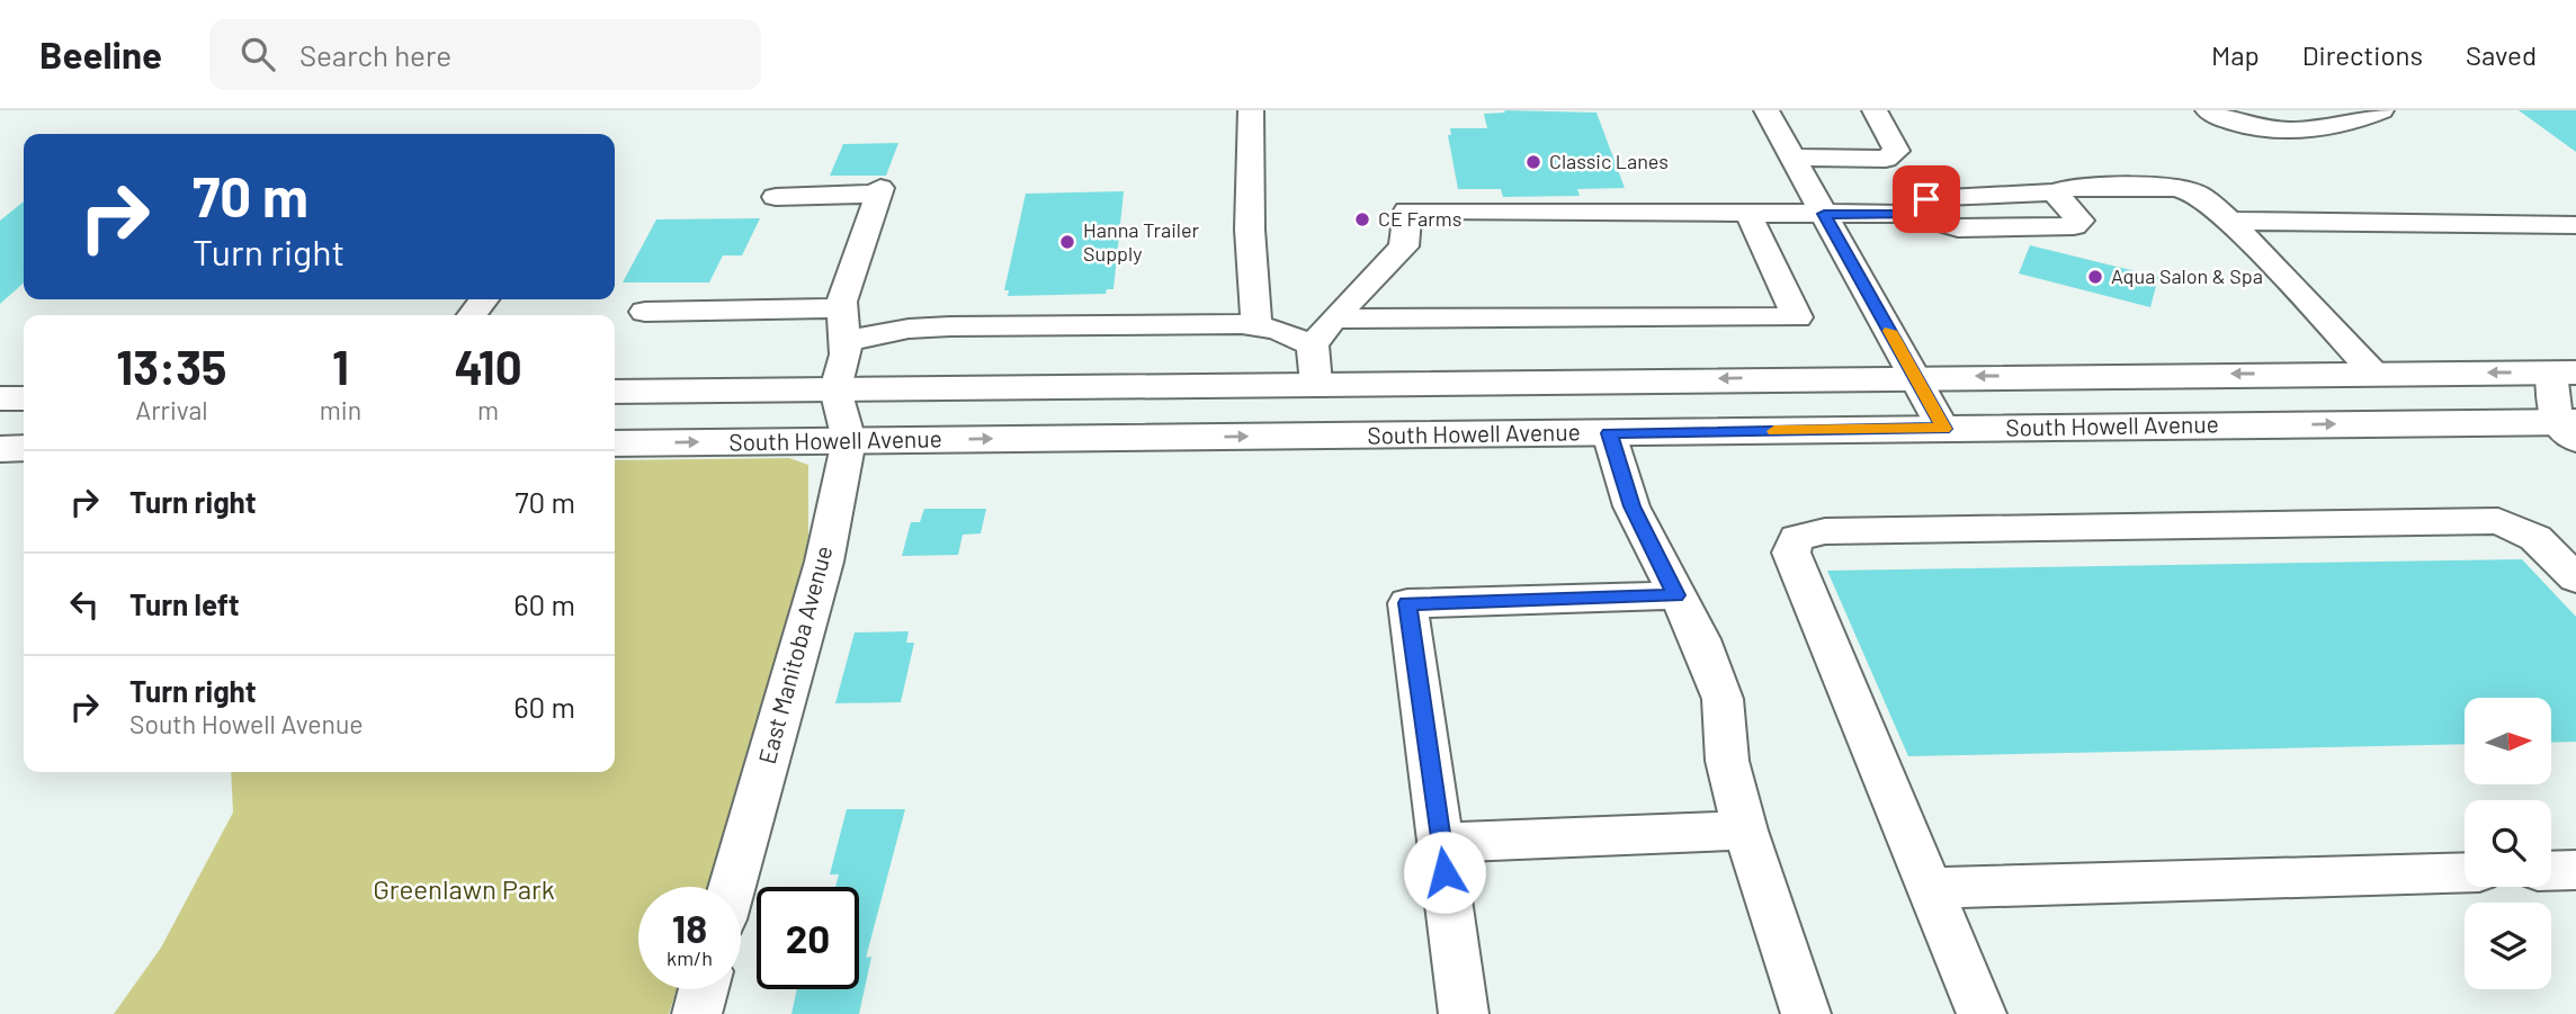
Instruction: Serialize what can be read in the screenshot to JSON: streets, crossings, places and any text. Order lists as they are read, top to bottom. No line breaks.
{"streets":{"main road":["South Howell Avenue"],"street":["East Manitoba Avenue"]},"crossings":[["South Howell Avenue","East Manitoba Avenue"]],"parks":["Greenlawn Park"],"places":["Classic Lanes","CE Farms","Hanna Trailer Supply","Aqua Salon & Spa"],"north":"right","page":{"header":"Beeline","search":"Search here","nav":["Map","Directions","Saved"],"turn":["70 m","Turn right"],"eta":["13:35","Arrival","1","min","410","m"],"list":[{"name":"Turn right","value":"70 m"},{"name":"Turn left","value":"60 m"},{"name":"Turn right","note":"South Howell Avenue","value":"60 m"}],"speed":"18 km/h","limit":"20"}}
